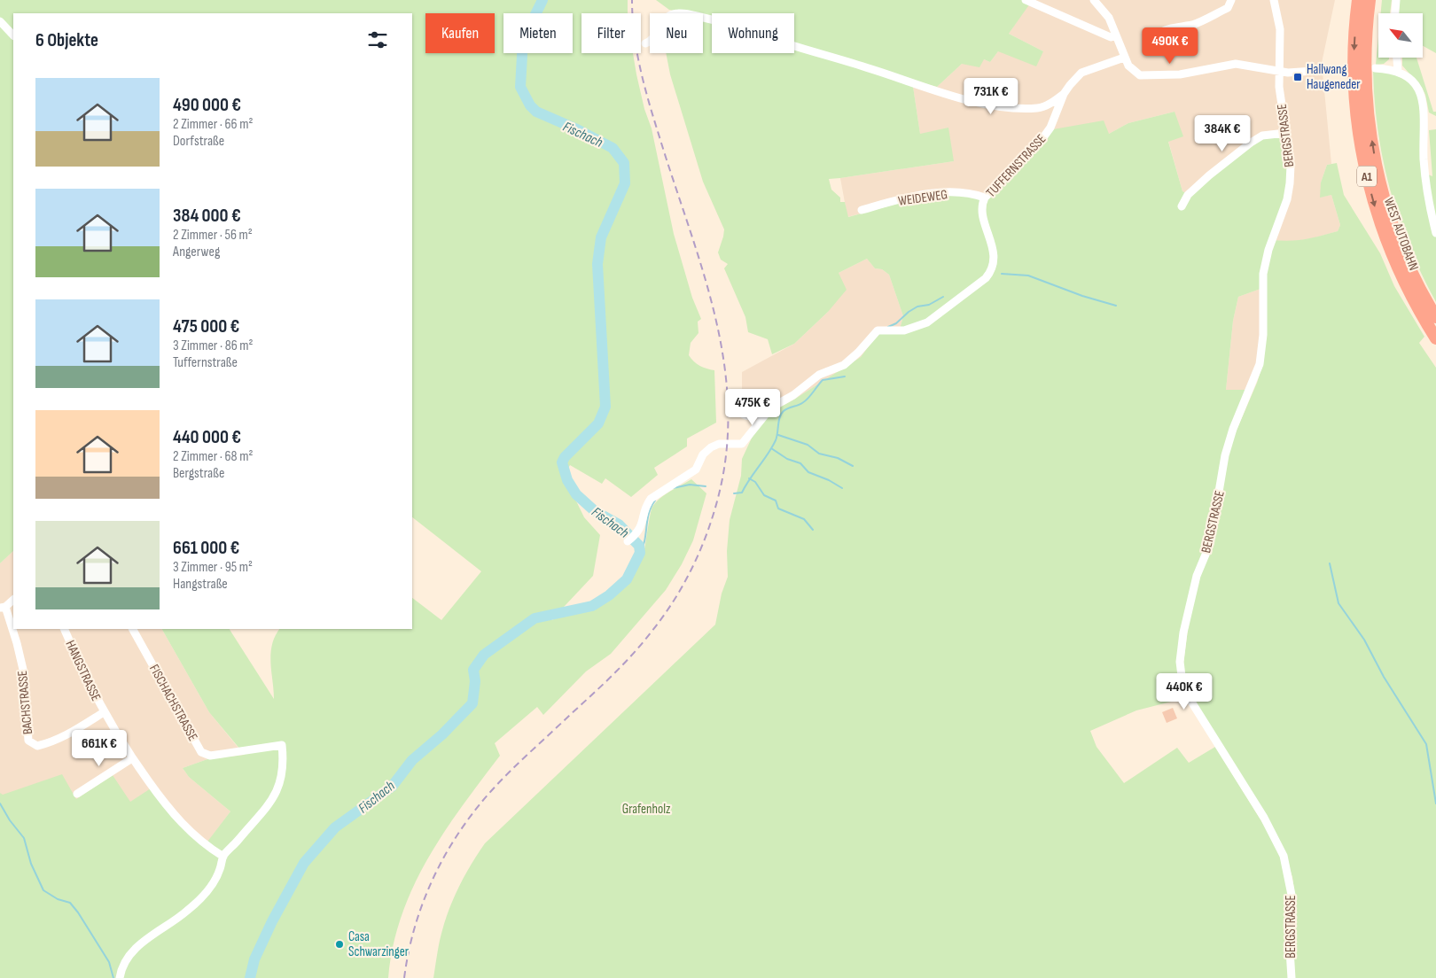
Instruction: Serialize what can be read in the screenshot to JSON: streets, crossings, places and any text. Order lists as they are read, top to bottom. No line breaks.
{"streets":{"highway":["A1","WEST AUTOBAHN"],"street":["BERGSTRASSE","TUFFERNSTRASSE","WEIDEWEG","HANGSTRASSE","BACHSTRASSE","FISCHACHSTRASSE"]},"crossings":[["TUFFERNSTRASSE","WEIDEWEG"],["HANGSTRASSE","BACHSTRASSE"],["HANGSTRASSE","FISCHACHSTRASSE"]],"water":["Fischach"],"parks":["Grafenholz"],"places":{"transit":["Hallwang Haugeneder"],"other":["Casa Schwarzinger"]},"north":"top left","page":{"chip":["Kaufen","Mieten","Filter","Neu","Wohnung"],"heading":"6 Objekte","price":["490K €","731K €","384K €","475K €","440K €","661K €"],"list":[{"name":"490 000 €","note":"2 Zimmer · 66 m² · Dorfstraße"},{"name":"384 000 €","note":"2 Zimmer · 56 m² · Angerweg"},{"name":"475 000 €","note":"3 Zimmer · 86 m² · Tuffernstraße"},{"name":"440 000 €","note":"2 Zimmer · 68 m² · Bergstraße"},{"name":"661 000 €","note":"3 Zimmer · 95 m² · Hangstraße"}]}}
